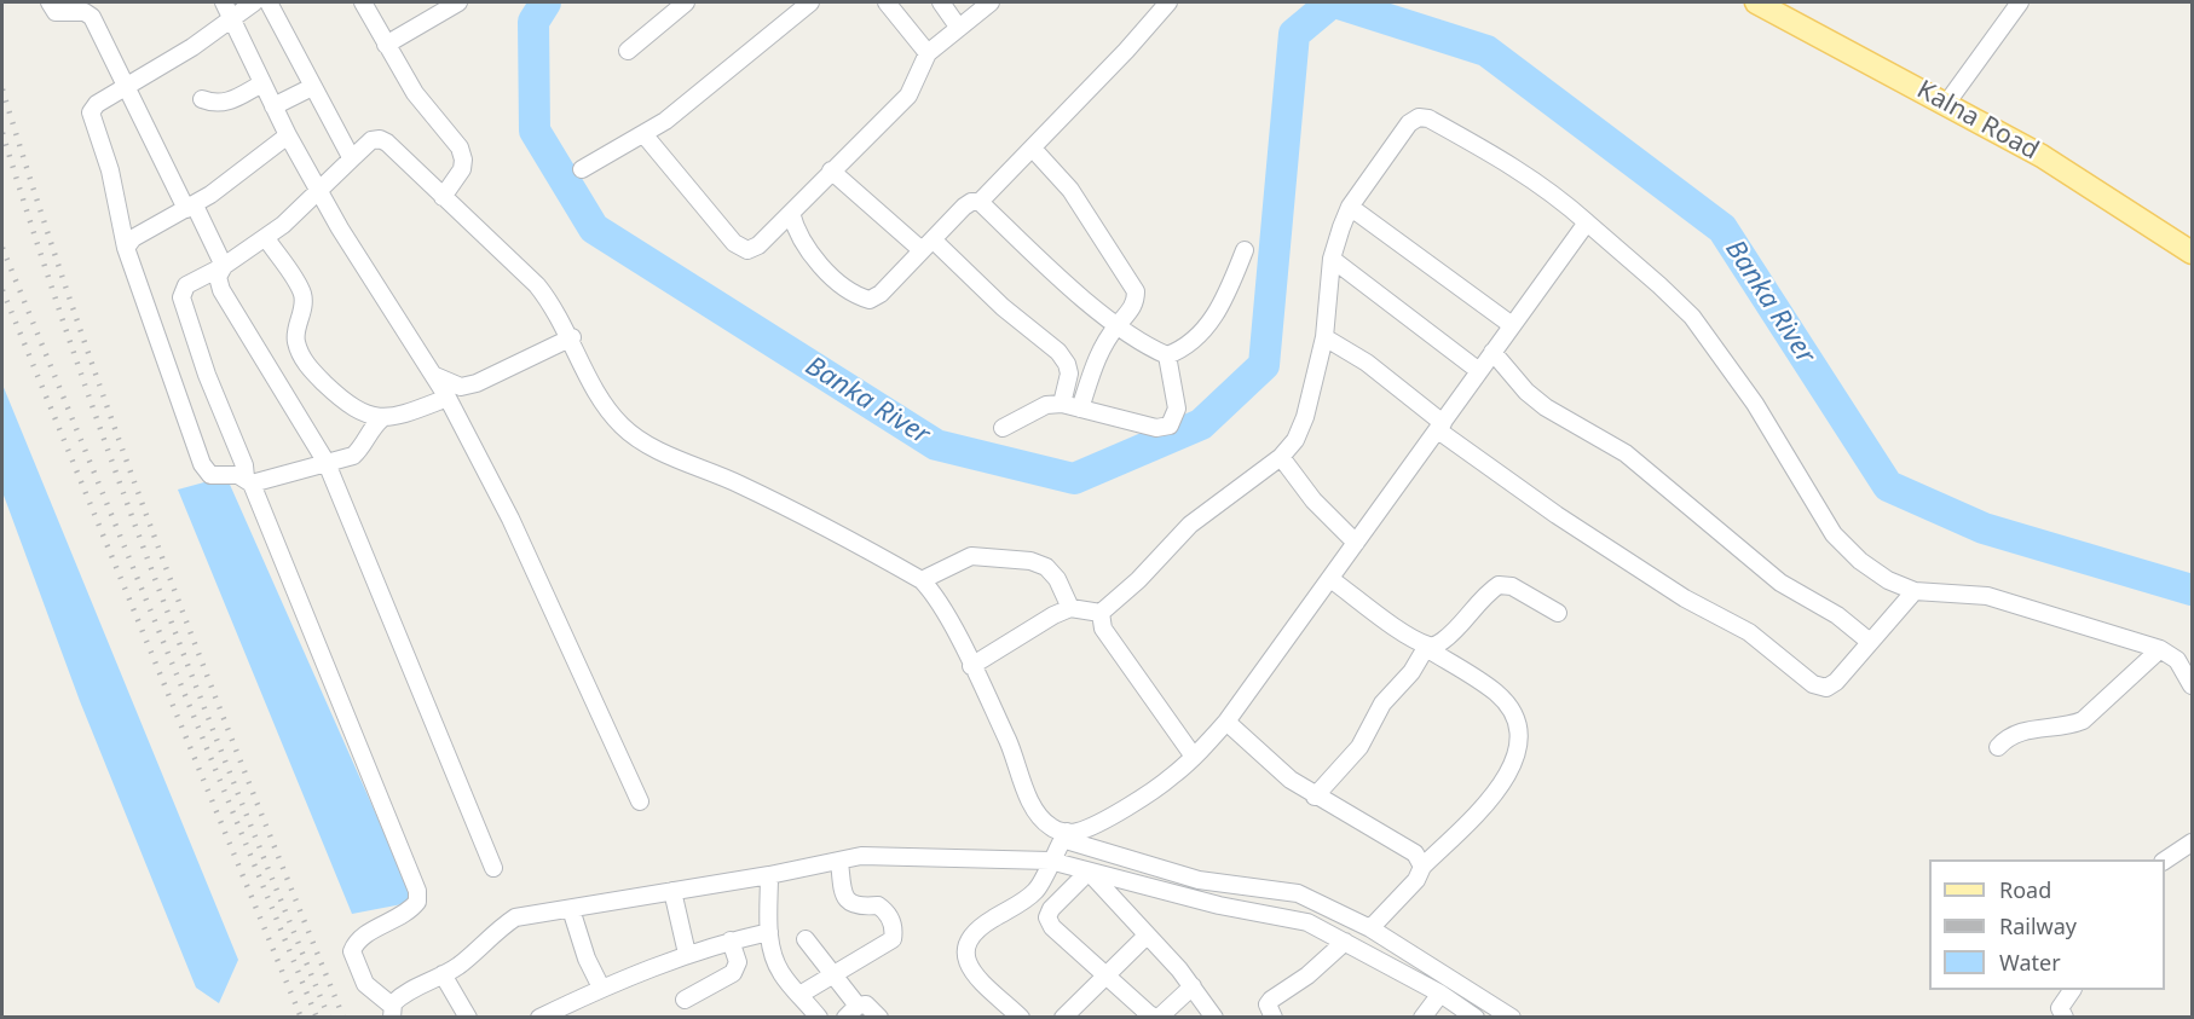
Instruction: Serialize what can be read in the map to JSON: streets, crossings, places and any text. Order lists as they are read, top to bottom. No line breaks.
{"streets":{"main road":["Kalna Road"]},"water":["Banka River"],"legend":["Road","Railway","Water"]}
